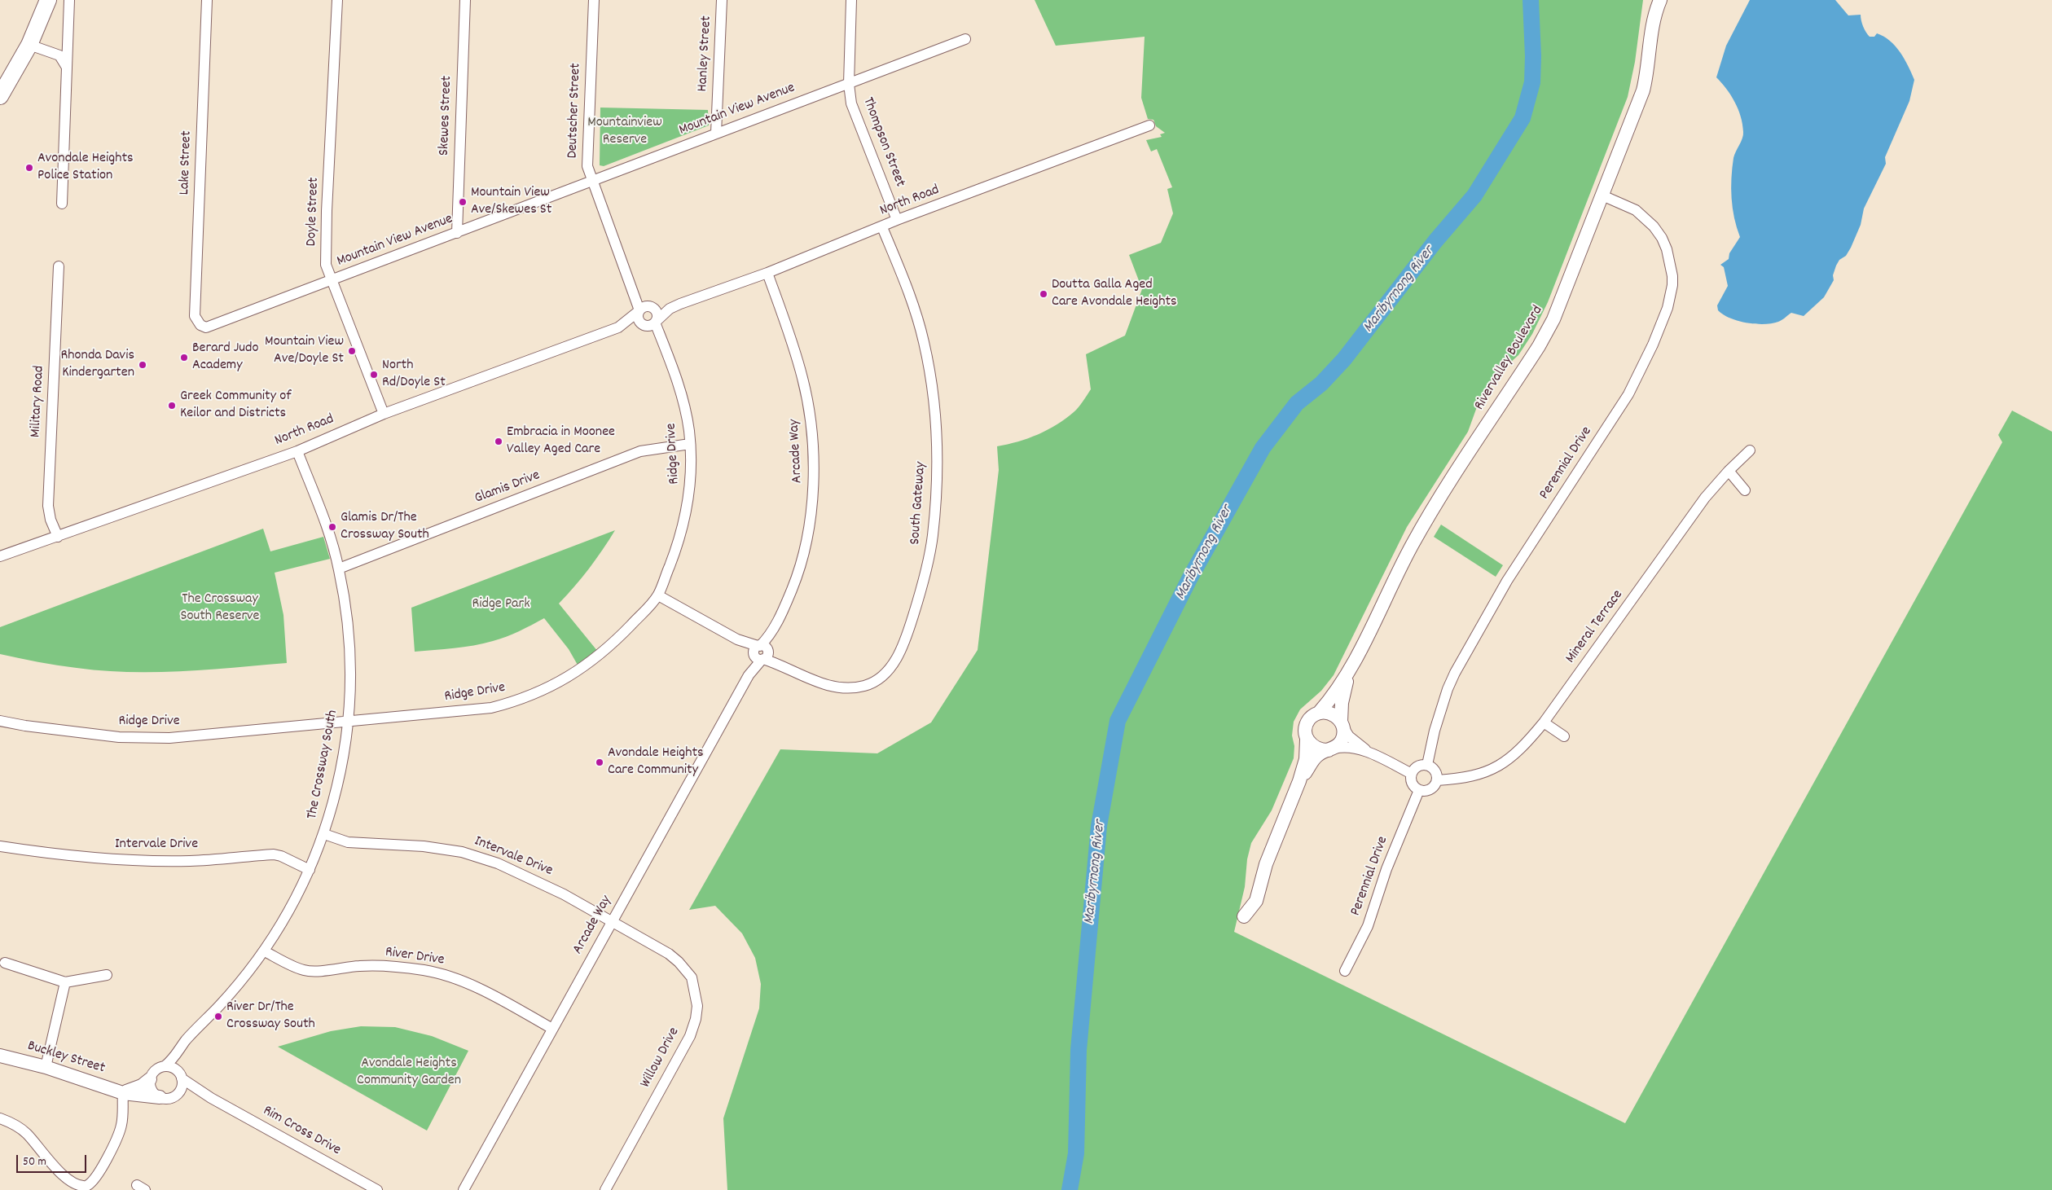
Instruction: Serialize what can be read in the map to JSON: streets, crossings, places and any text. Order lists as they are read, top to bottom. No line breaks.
{"streets":{"street":["Hanley Street","Mountain View Avenue","Deutscher Street","Skewes Street","Thompson Street","Lake Street","North Road","Doyle Street","Rivervalley Boulevard","Military Road","Arcade Way","Ridge Drive","Perennial Drive","Glamis Drive","South Gateway","Mineral Terrace","The Crossway South","Intervale Drive","River Drive","Buckley Street","Willow Drive","Rim Cross Drive"]},"crossings":[["Hanley Street","Mountain View Avenue"],["Mountain View Avenue","Deutscher Street"],["Mountain View Avenue","Skewes Street"],["Mountain View Avenue","Thompson Street"],["Mountain View Avenue","Lake Street"],["Mountain View Avenue","Doyle Street"],["Deutscher Street","North Road"],["Deutscher Street","Ridge Drive"],["Thompson Street","North Road"],["North Road","Doyle Street"],["North Road","Military Road"],["North Road","Arcade Way"],["North Road","Ridge Drive"],["North Road","South Gateway"],["North Road","The Crossway South"],["Rivervalley Boulevard","Perennial Drive"],["Arcade Way","South Gateway"],["Arcade Way","Intervale Drive"],["Arcade Way","River Drive"],["Arcade Way","Willow Drive"],["Ridge Drive","Glamis Drive"],["Ridge Drive","South Gateway"],["Ridge Drive","The Crossway South"],["Perennial Drive","Mineral Terrace"],["Glamis Drive","The Crossway South"],["The Crossway South","Intervale Drive"],["The Crossway South","River Drive"],["The Crossway South","Buckley Street"],["The Crossway South","Rim Cross Drive"],["Intervale Drive","Willow Drive"],["Buckley Street","Rim Cross Drive"]],"water":["Maribyrnong River"],"parks":["Mountainview Reserve","The Crossway South Reserve","Ridge Park","Avondale Heights Community Garden"],"places":["Avondale Heights Police Station","Mountain View Ave/Skewes St","Doutta Galla Aged Care Avondale Heights","Mountain View Ave/Doyle St","Berard Judo Academy","Rhonda Davis Kindergarten","North Rd/Doyle St","Greek Community of Keilor and Districts","Embracia in Moonee Valley Aged Care","Glamis Dr/The Crossway South","Avondale Heights Care Community","River Dr/The Crossway South"],"scale_bar":"50 m"}
